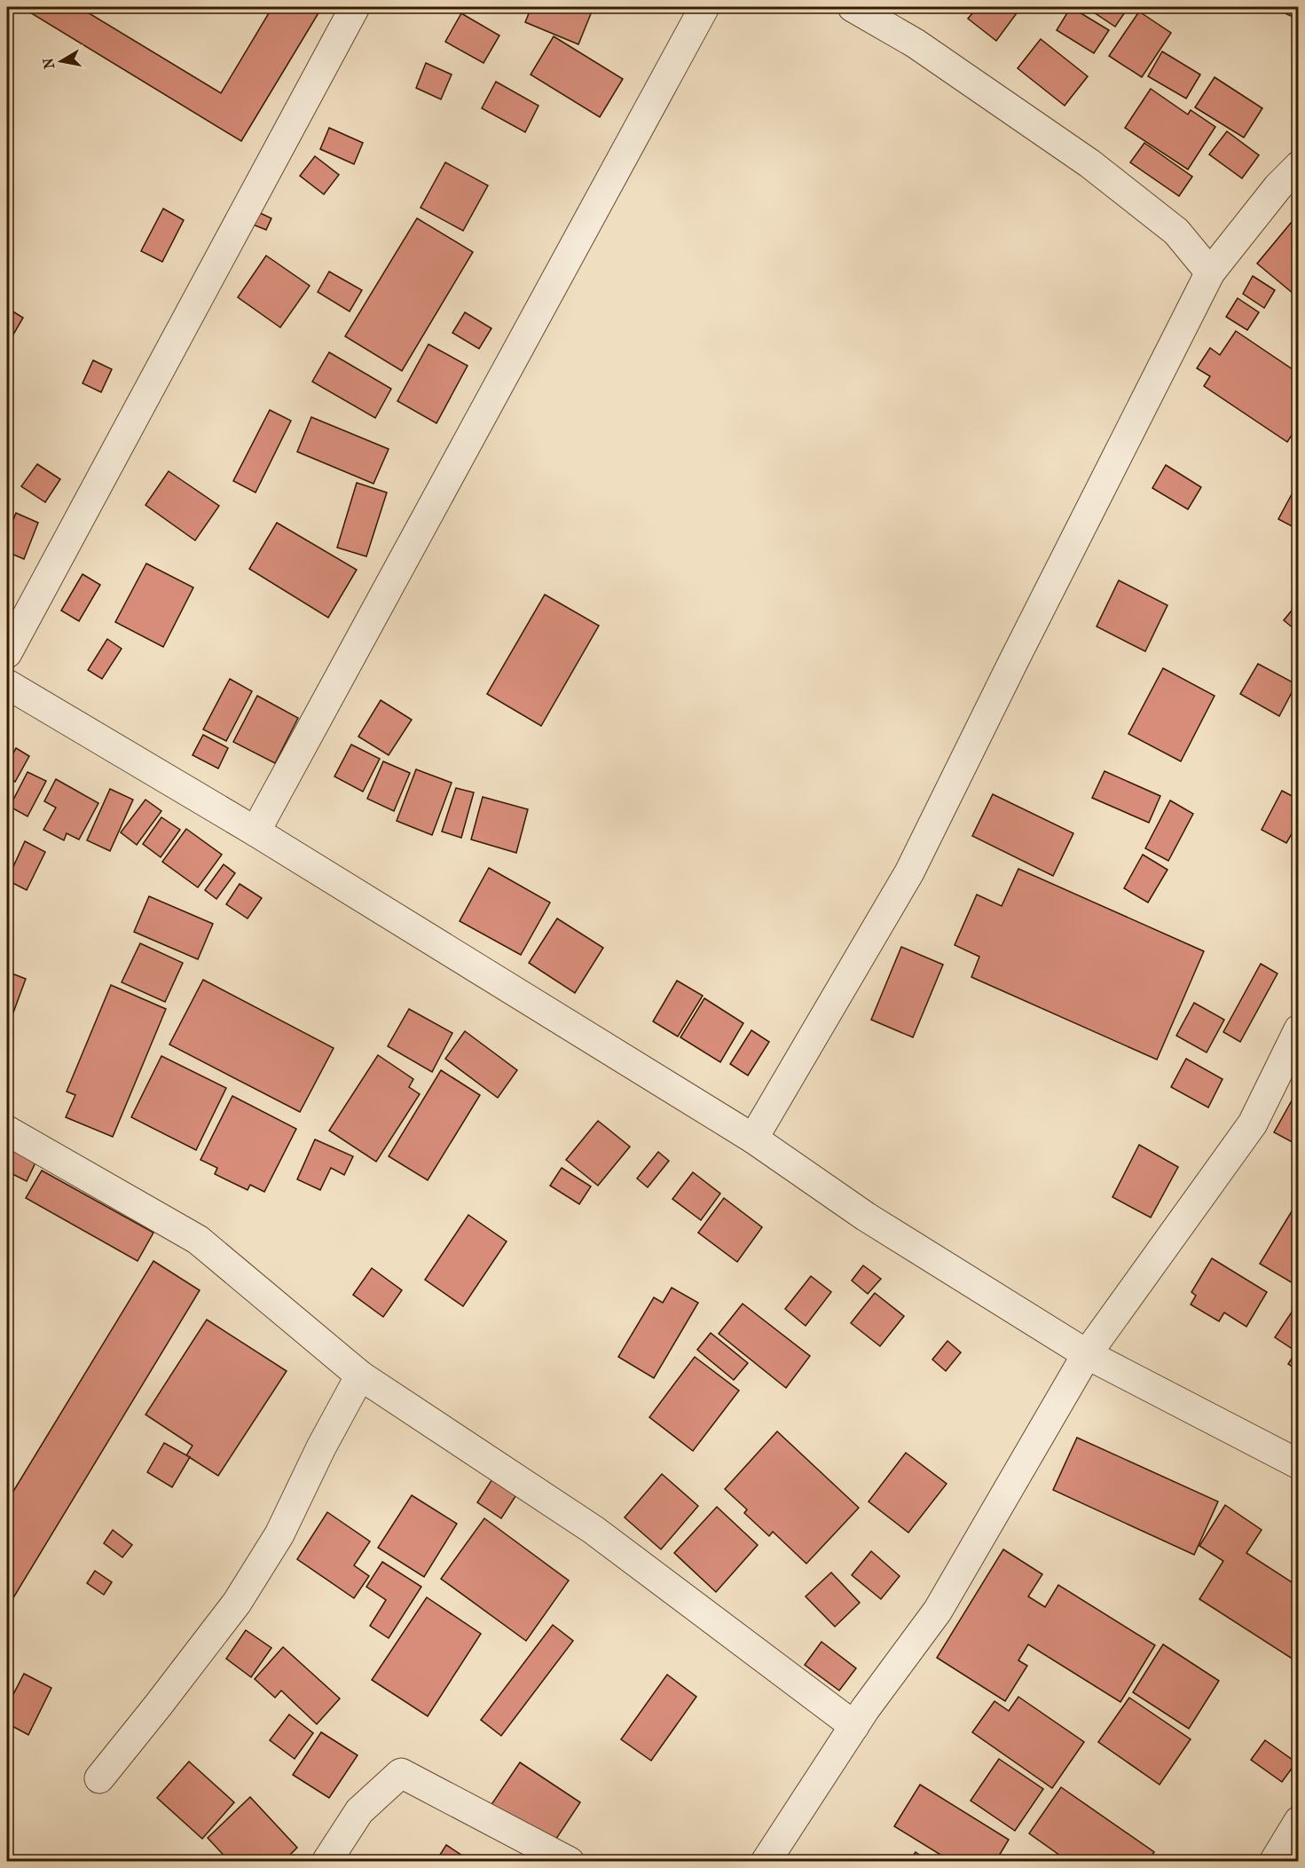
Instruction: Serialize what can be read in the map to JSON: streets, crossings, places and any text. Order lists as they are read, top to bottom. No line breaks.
{"north":"left"}
